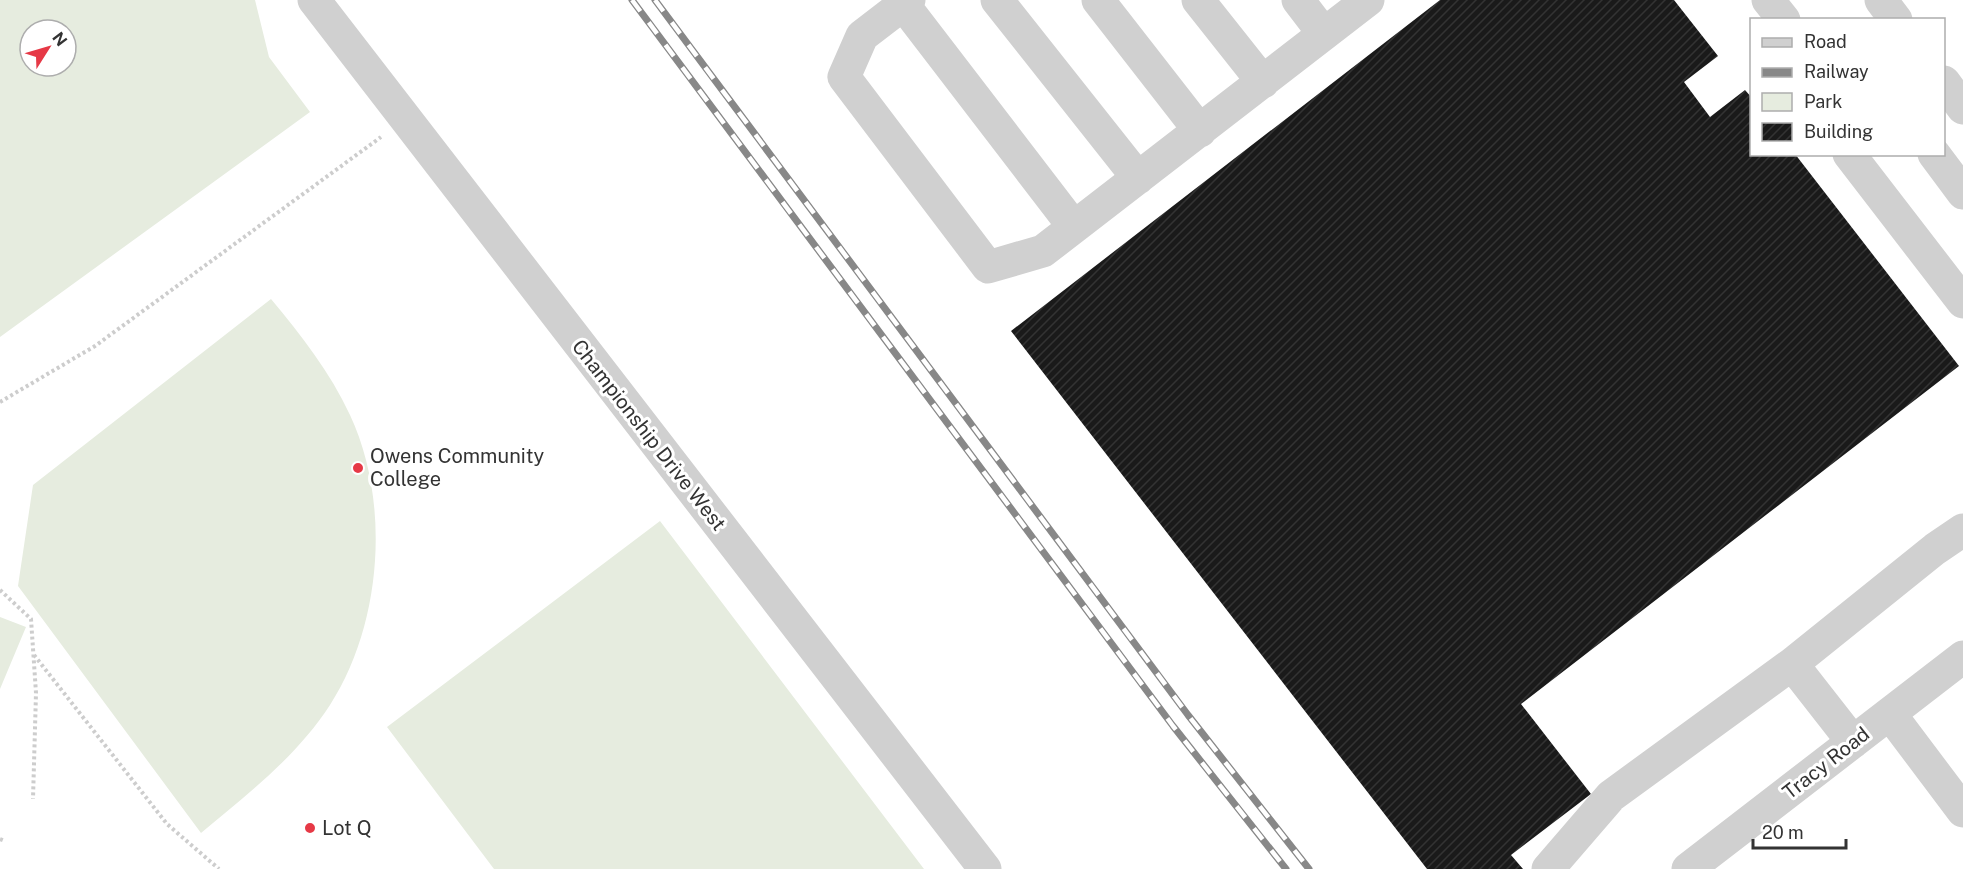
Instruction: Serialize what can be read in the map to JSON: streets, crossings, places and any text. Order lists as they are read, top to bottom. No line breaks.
{"streets":{"street":["Championship Drive West","Tracy Road"]},"places":["Owens Community College","Lot Q"],"legend":["Road","Railway","Park","Building"],"scale_bar":"20 m","north":"top right"}
